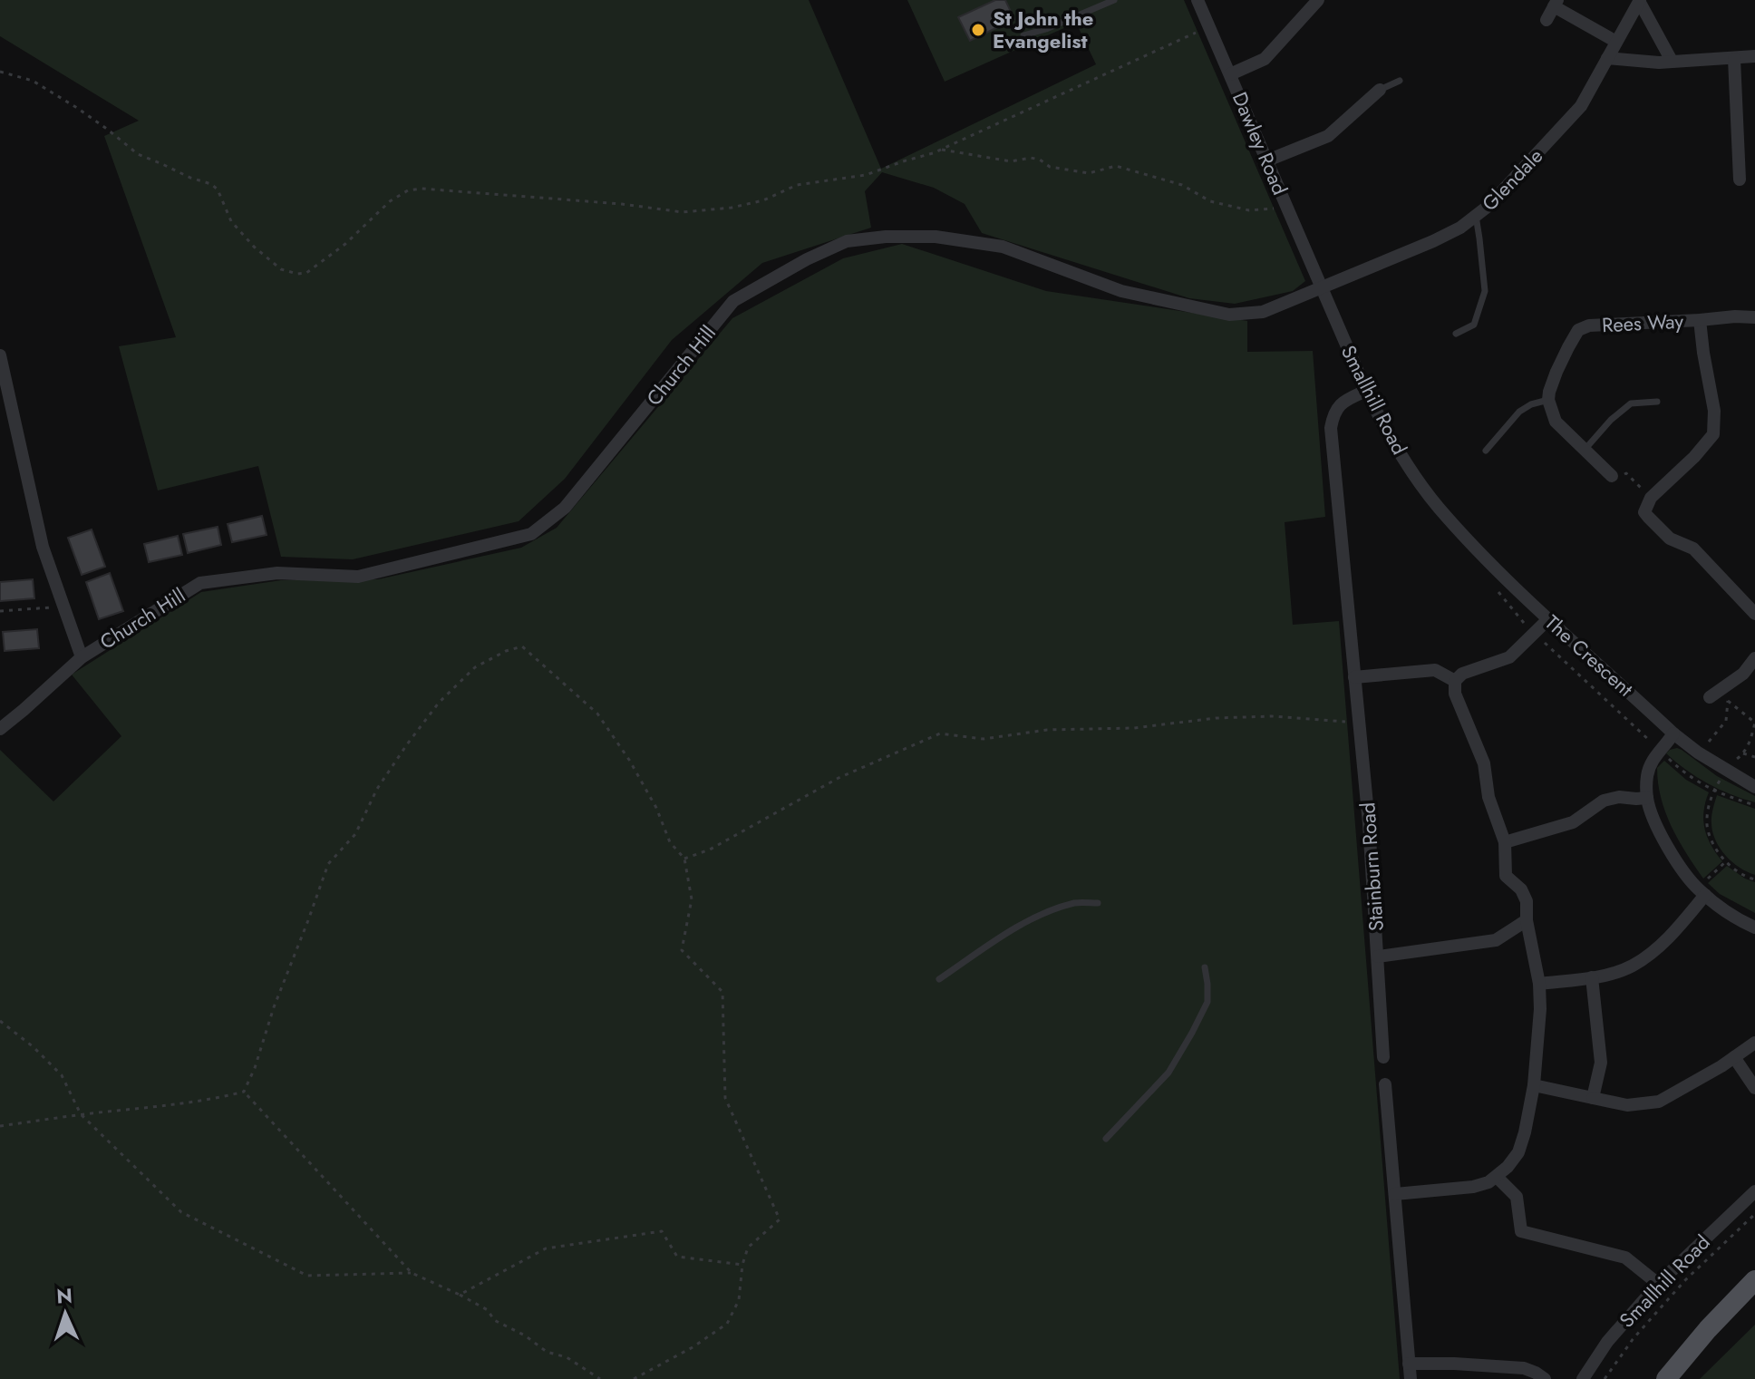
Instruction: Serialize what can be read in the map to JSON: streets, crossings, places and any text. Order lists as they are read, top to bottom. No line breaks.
{"streets":{"street":["Dawley Road","Glendale","Rees Way","Church Hill","Smallhill Road","The Crescent","Stainburn Road"]},"crossings":[["Dawley Road","Glendale"],["Dawley Road","Church Hill"],["Dawley Road","Smallhill Road"],["Glendale","Church Hill"],["Glendale","Smallhill Road"],["Church Hill","Smallhill Road"],["Smallhill Road","The Crescent"],["Smallhill Road","Stainburn Road"]],"places":["St John the Evangelist"],"north":"top"}
